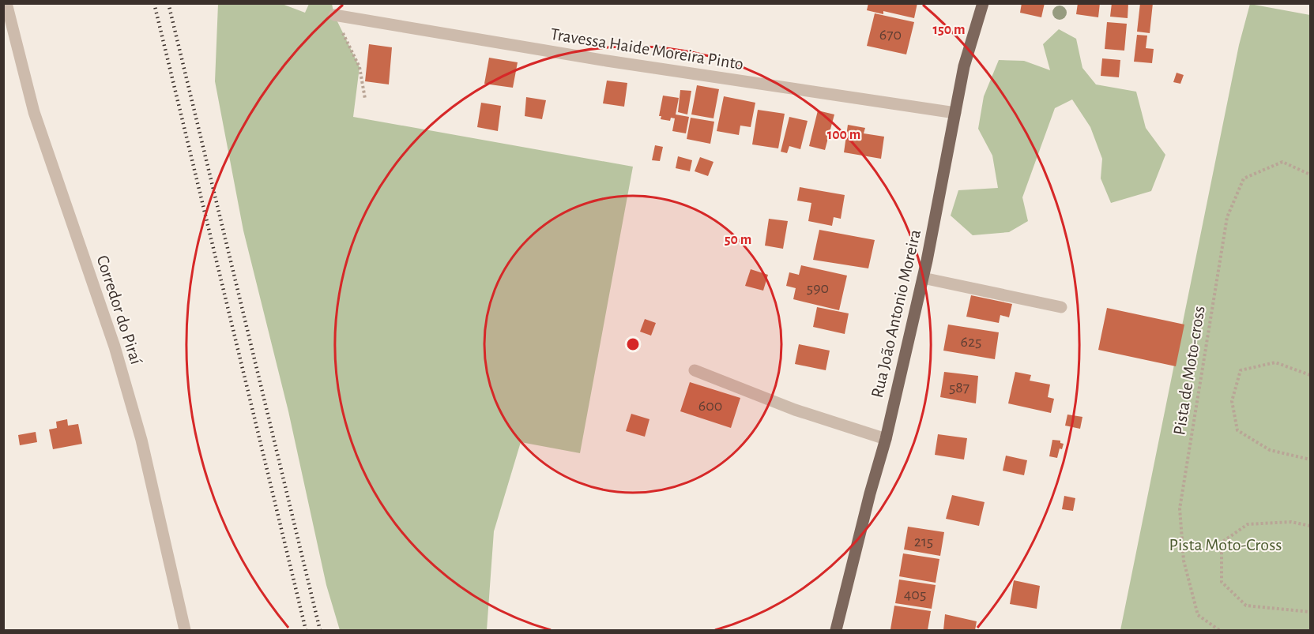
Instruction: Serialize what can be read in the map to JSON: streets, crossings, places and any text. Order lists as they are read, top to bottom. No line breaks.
{"streets":{"main road":["Rua João Antonio Moreira"],"street":["Travessa Haide Moreira Pinto","Corredor do Piraí"],"path":["Pista de Moto-cross"]},"crossings":[["Travessa Haide Moreira Pinto","Rua João Antonio Moreira"]],"parks":["Pista Moto-Cross"],"house_numbers":["670","590","625","587","600","215","405"],"rings":["150 m","100 m","50 m"]}
